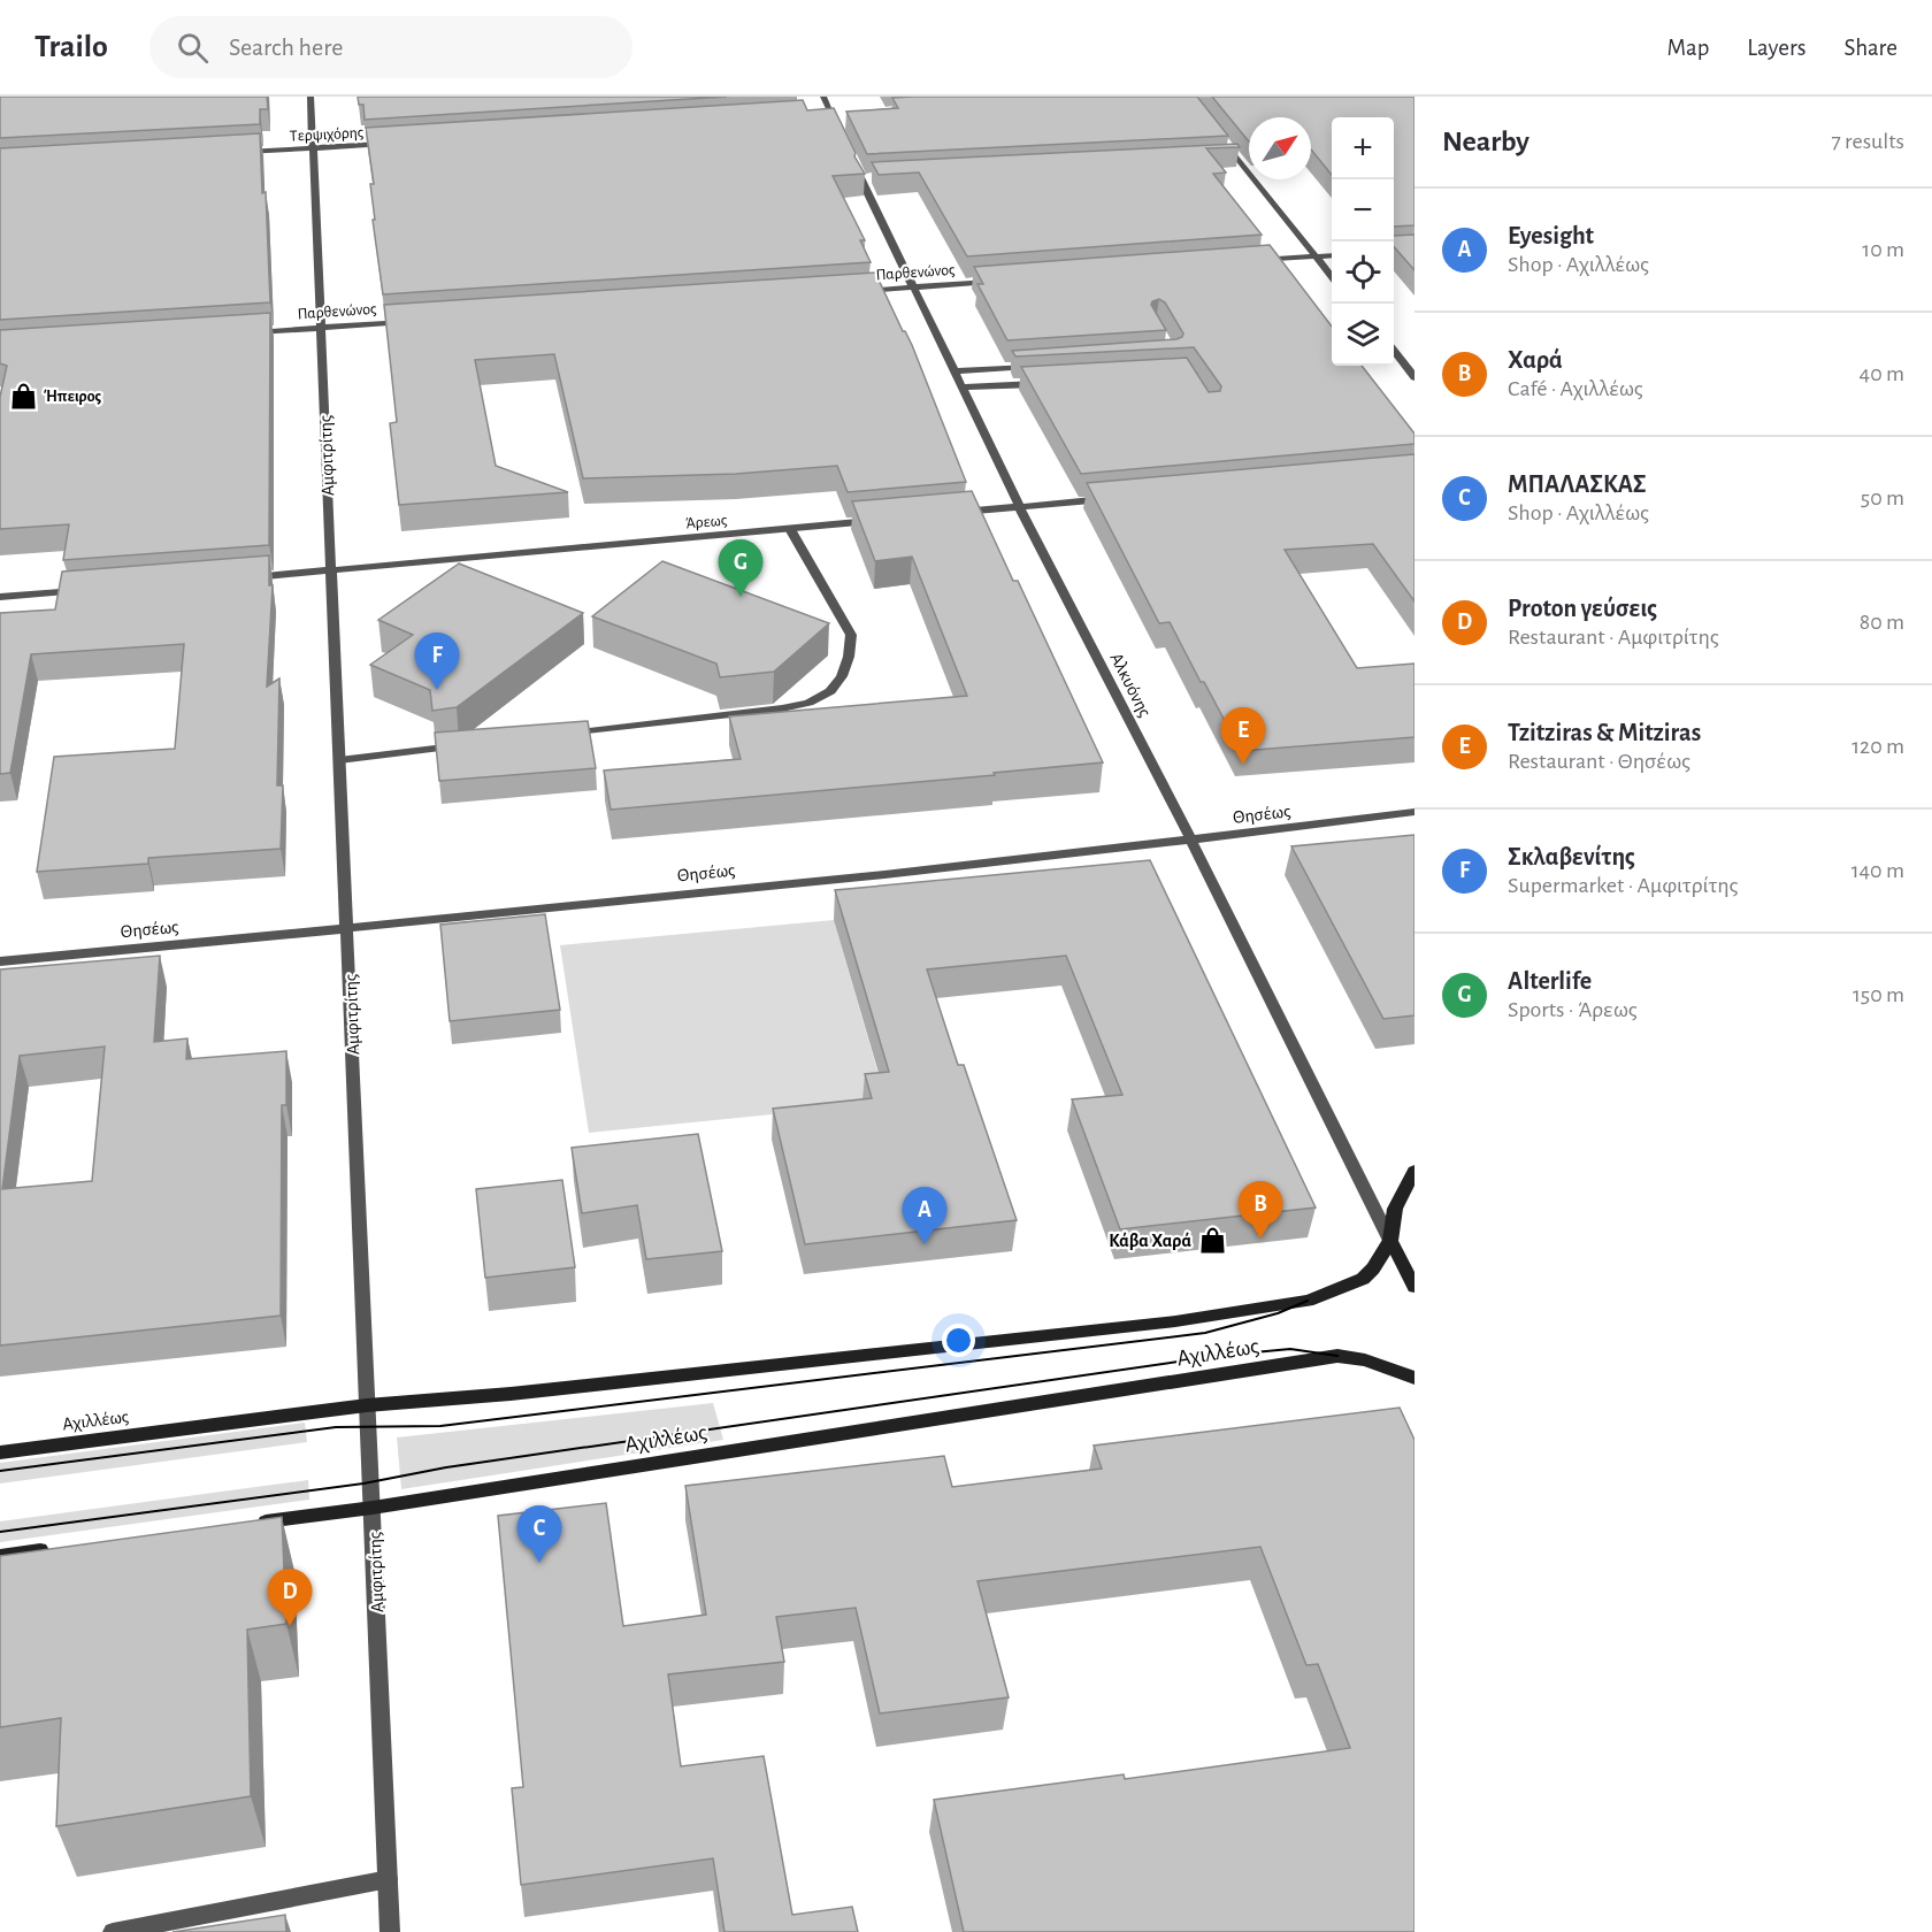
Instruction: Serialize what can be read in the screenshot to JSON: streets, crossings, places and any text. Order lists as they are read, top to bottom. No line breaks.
{"streets":{"main road":["Αλκυόνης","Αχιλλέως"],"street":["Τερψιχόρης","Παρθενώνος","Αμφιτρίτης","Άρεως","Θησέως"]},"crossings":[["Τερψιχόρης","Αμφιτρίτης"],["Παρθενώνος","Αμφιτρίτης"],["Παρθενώνος","Αλκυόνης"],["Αμφιτρίτης","Άρεως"],["Αμφιτρίτης","Θησέως"],["Αμφιτρίτης","Αχιλλέως"],["Αλκυόνης","Θησέως"],["Αλκυόνης","Αχιλλέως"]],"places":{"shop":["Ήπειρος","Κάβα Χαρά"]},"north":"top right","page":{"header":"Trailo","search":"Search here","nav":["Map","Layers","Share"],"heading":["Nearby","7 results"],"map_buttons":["+","−"],"list":[{"mark":"A","name":"Eyesight","note":"Shop · Αχιλλέως","value":"10 m"},{"mark":"B","name":"Χαρά","note":"Café · Αχιλλέως","value":"40 m"},{"mark":"C","name":"ΜΠΑΛΑΣΚΑΣ","note":"Shop · Αχιλλέως","value":"50 m"},{"mark":"D","name":"Proton γεύσεις","note":"Restaurant · Αμφιτρίτης","value":"80 m"},{"mark":"E","name":"Tzitziras & Mitziras","note":"Restaurant · Θησέως","value":"120 m"},{"mark":"F","name":"Σκλαβενίτης","note":"Supermarket · Αμφιτρίτης","value":"140 m"},{"mark":"G","name":"Alterlife","note":"Sports · Άρεως","value":"150 m"}],"pins":["G","F","E","B","A","C","D"]}}
